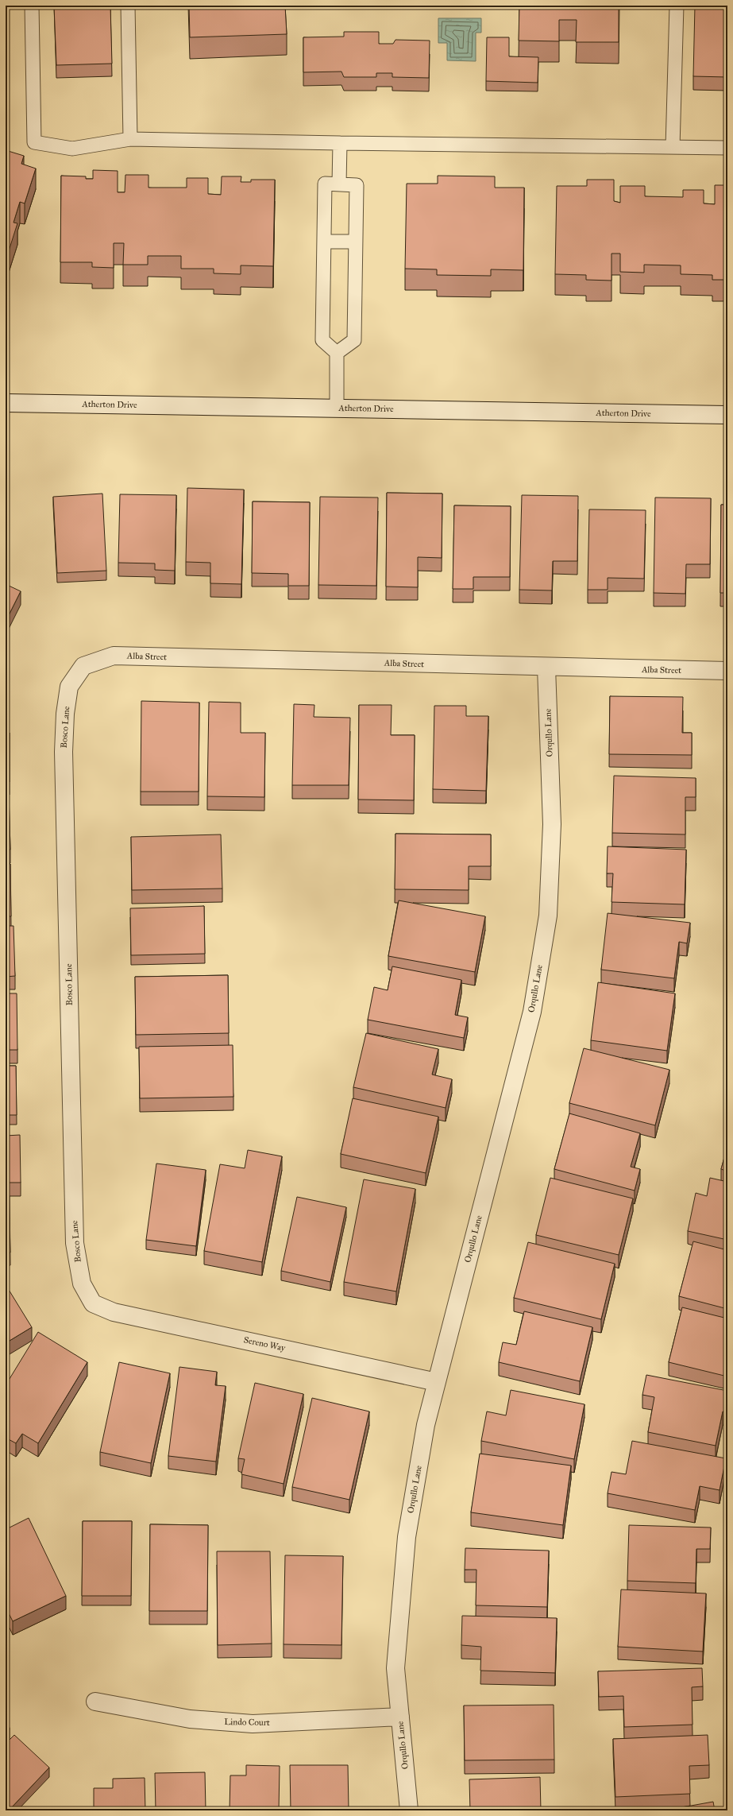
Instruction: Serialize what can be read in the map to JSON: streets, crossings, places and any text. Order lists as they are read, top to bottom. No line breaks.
{"streets":{"street":["Atherton Drive","Alba Street","Bosco Lane","Orqullo Lane","Sereno Way","Lindo Court"]},"crossings":[["Alba Street","Bosco Lane"],["Alba Street","Orqullo Lane"],["Bosco Lane","Sereno Way"],["Orqullo Lane","Sereno Way"],["Orqullo Lane","Lindo Court"]]}
